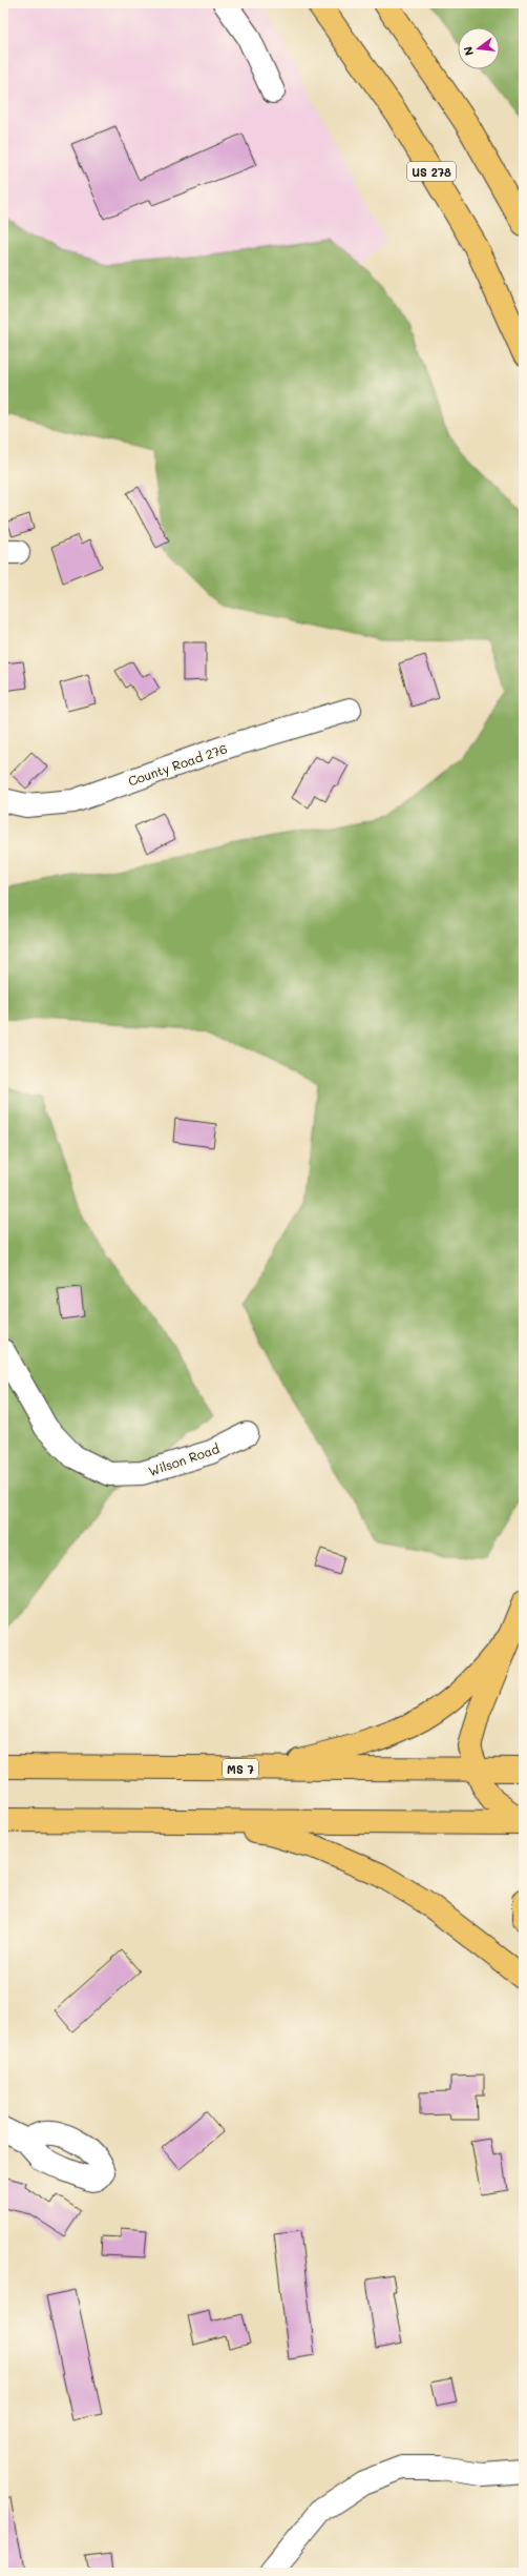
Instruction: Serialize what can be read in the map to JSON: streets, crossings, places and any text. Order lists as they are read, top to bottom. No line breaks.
{"streets":{"highway":["US 278","MS 7"],"street":["County Road 276","Wilson Road"]},"north":"left"}
